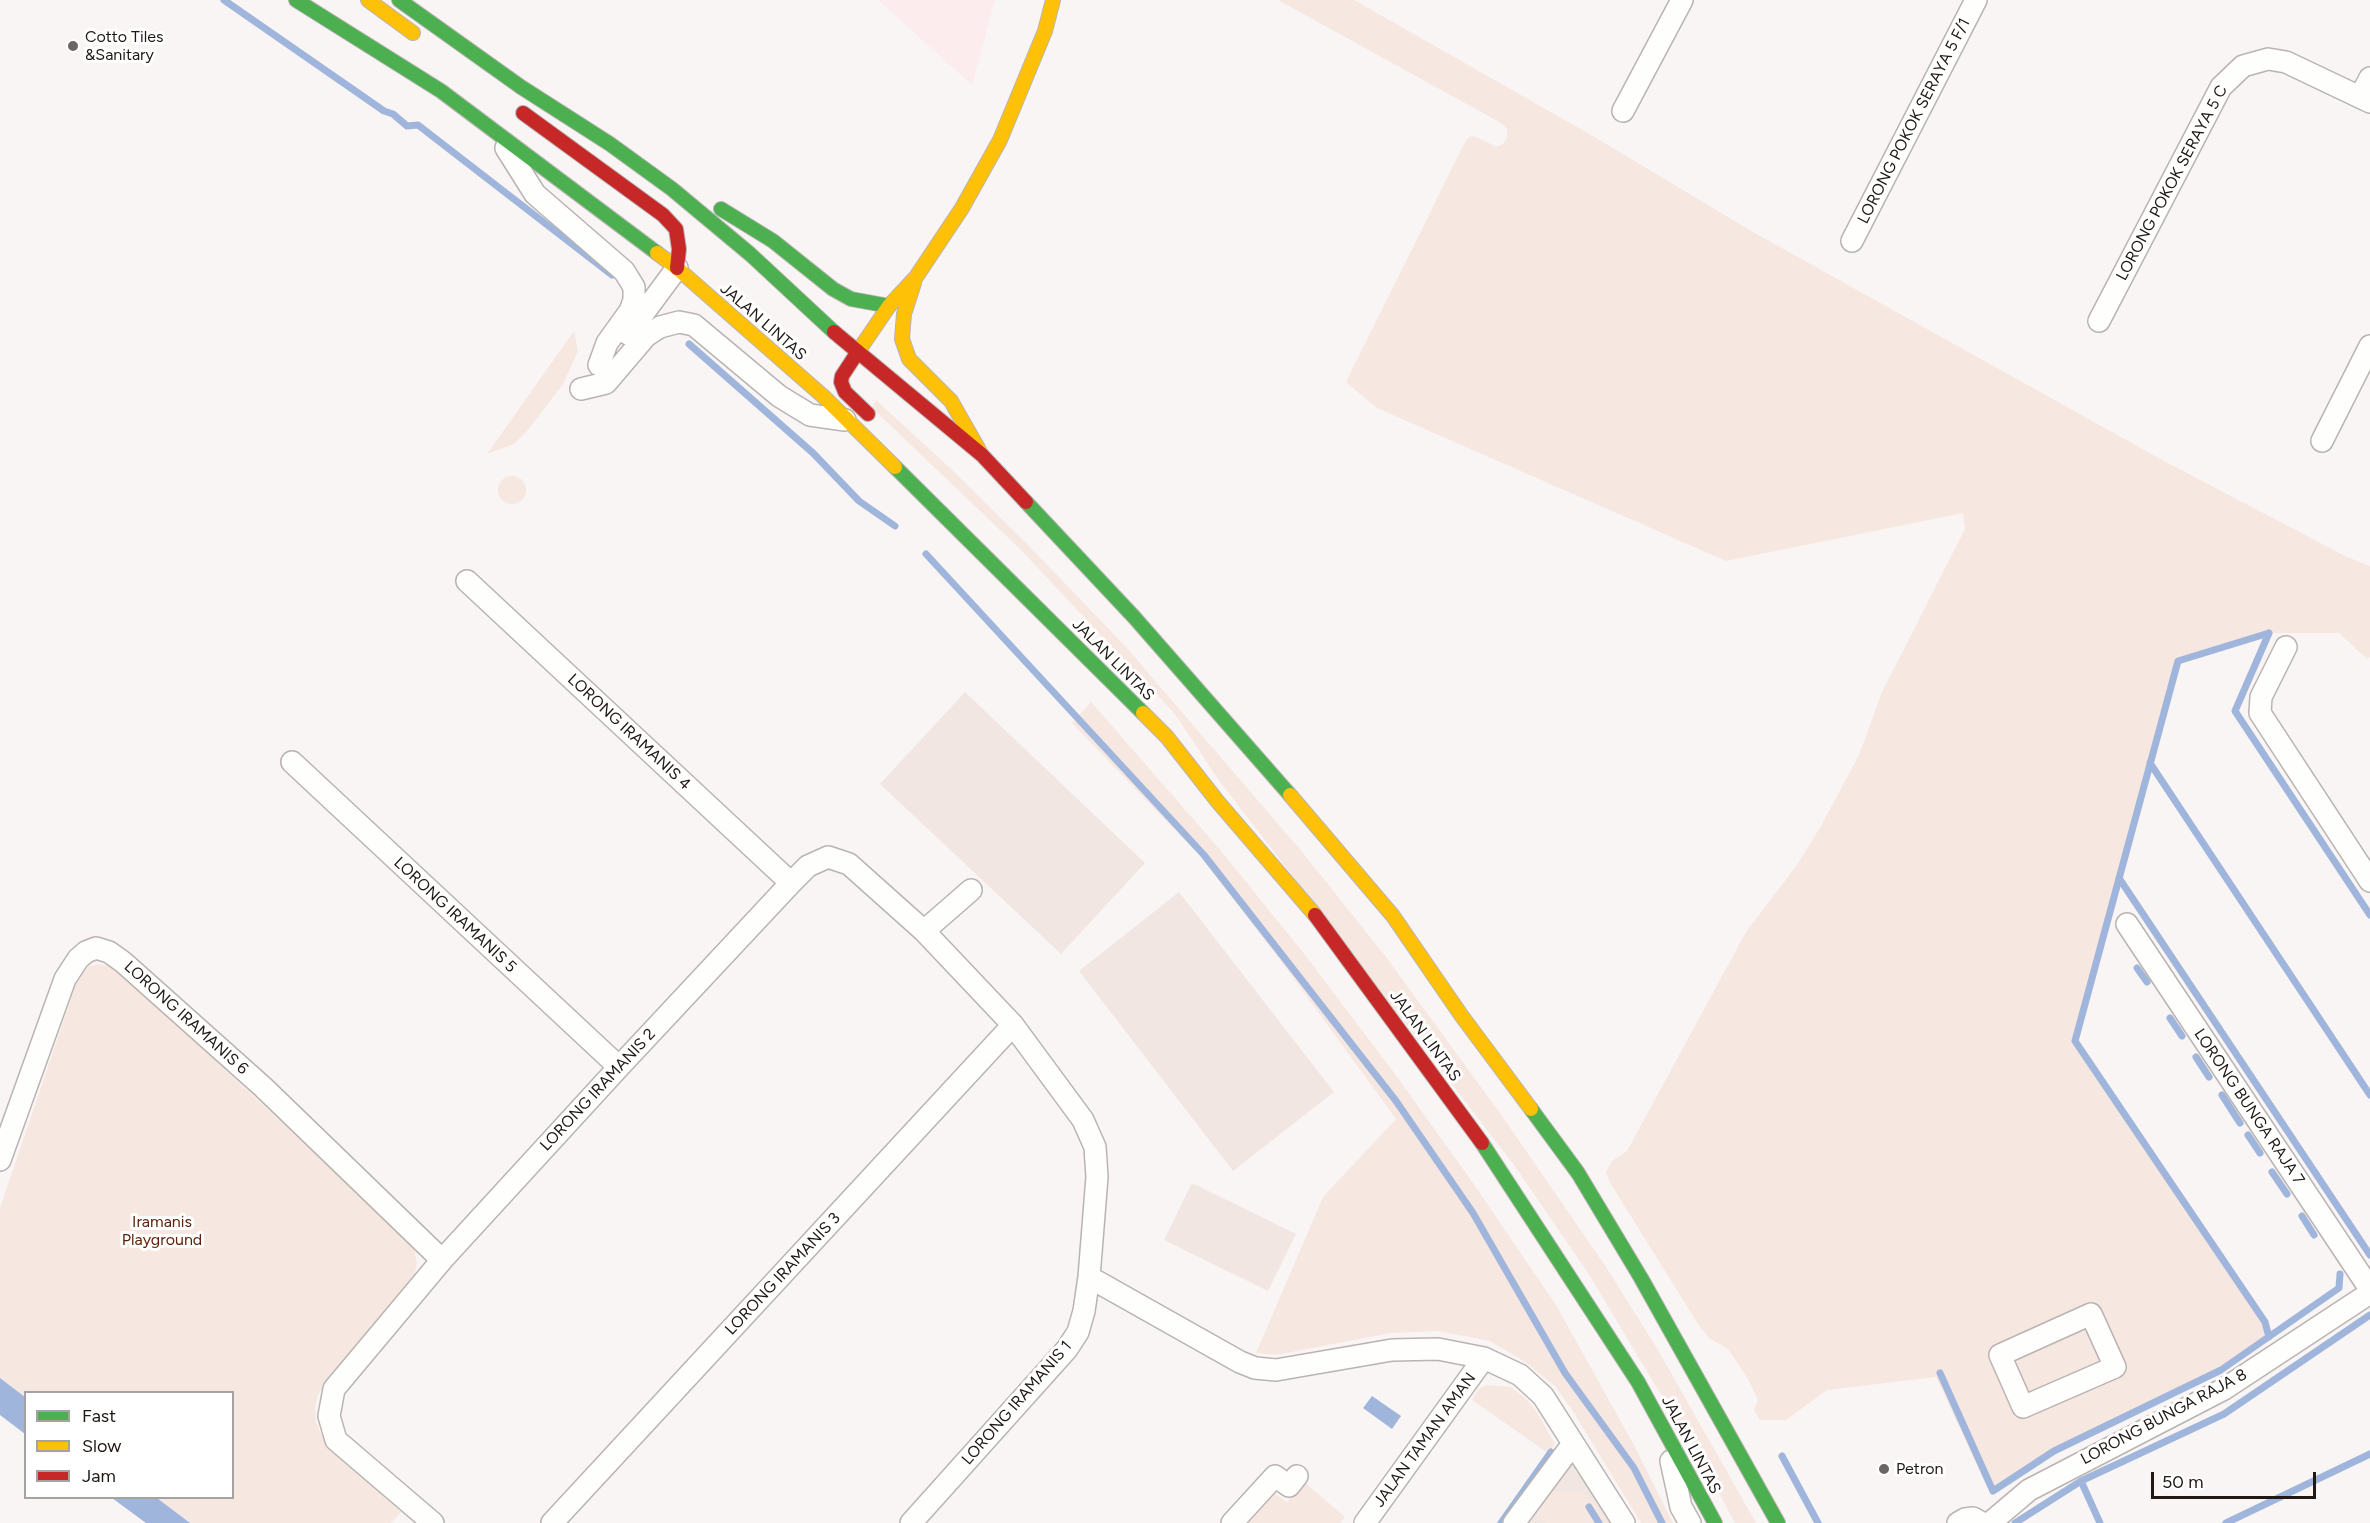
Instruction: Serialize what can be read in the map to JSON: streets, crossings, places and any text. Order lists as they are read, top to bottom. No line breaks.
{"streets":{"main road":["JALAN LINTAS"],"street":["LORONG POKOK SERAYA 5 F/1","LORONG POKOK SERAYA 5 C","LORONG IRAMANIS 4","LORONG IRAMANIS 5","LORONG IRAMANIS 6","LORONG IRAMANIS 2","LORONG BUNGA RAJA 7","LORONG IRAMANIS 3","LORONG IRAMANIS 1","LORONG BUNGA RAJA 8","JALAN TAMAN AMAN"]},"crossings":[["LORONG IRAMANIS 4","LORONG IRAMANIS 2"],["LORONG IRAMANIS 5","LORONG IRAMANIS 2"],["LORONG IRAMANIS 6","LORONG IRAMANIS 2"],["LORONG IRAMANIS 2","LORONG IRAMANIS 1"],["LORONG BUNGA RAJA 7","LORONG BUNGA RAJA 8"],["LORONG IRAMANIS 3","LORONG IRAMANIS 1"]],"parks":["Iramanis Playground"],"places":["Cotto Tiles &Sanitary","Petron"],"legend":["Fast","Slow","Jam"],"scale_bar":"50 m"}
